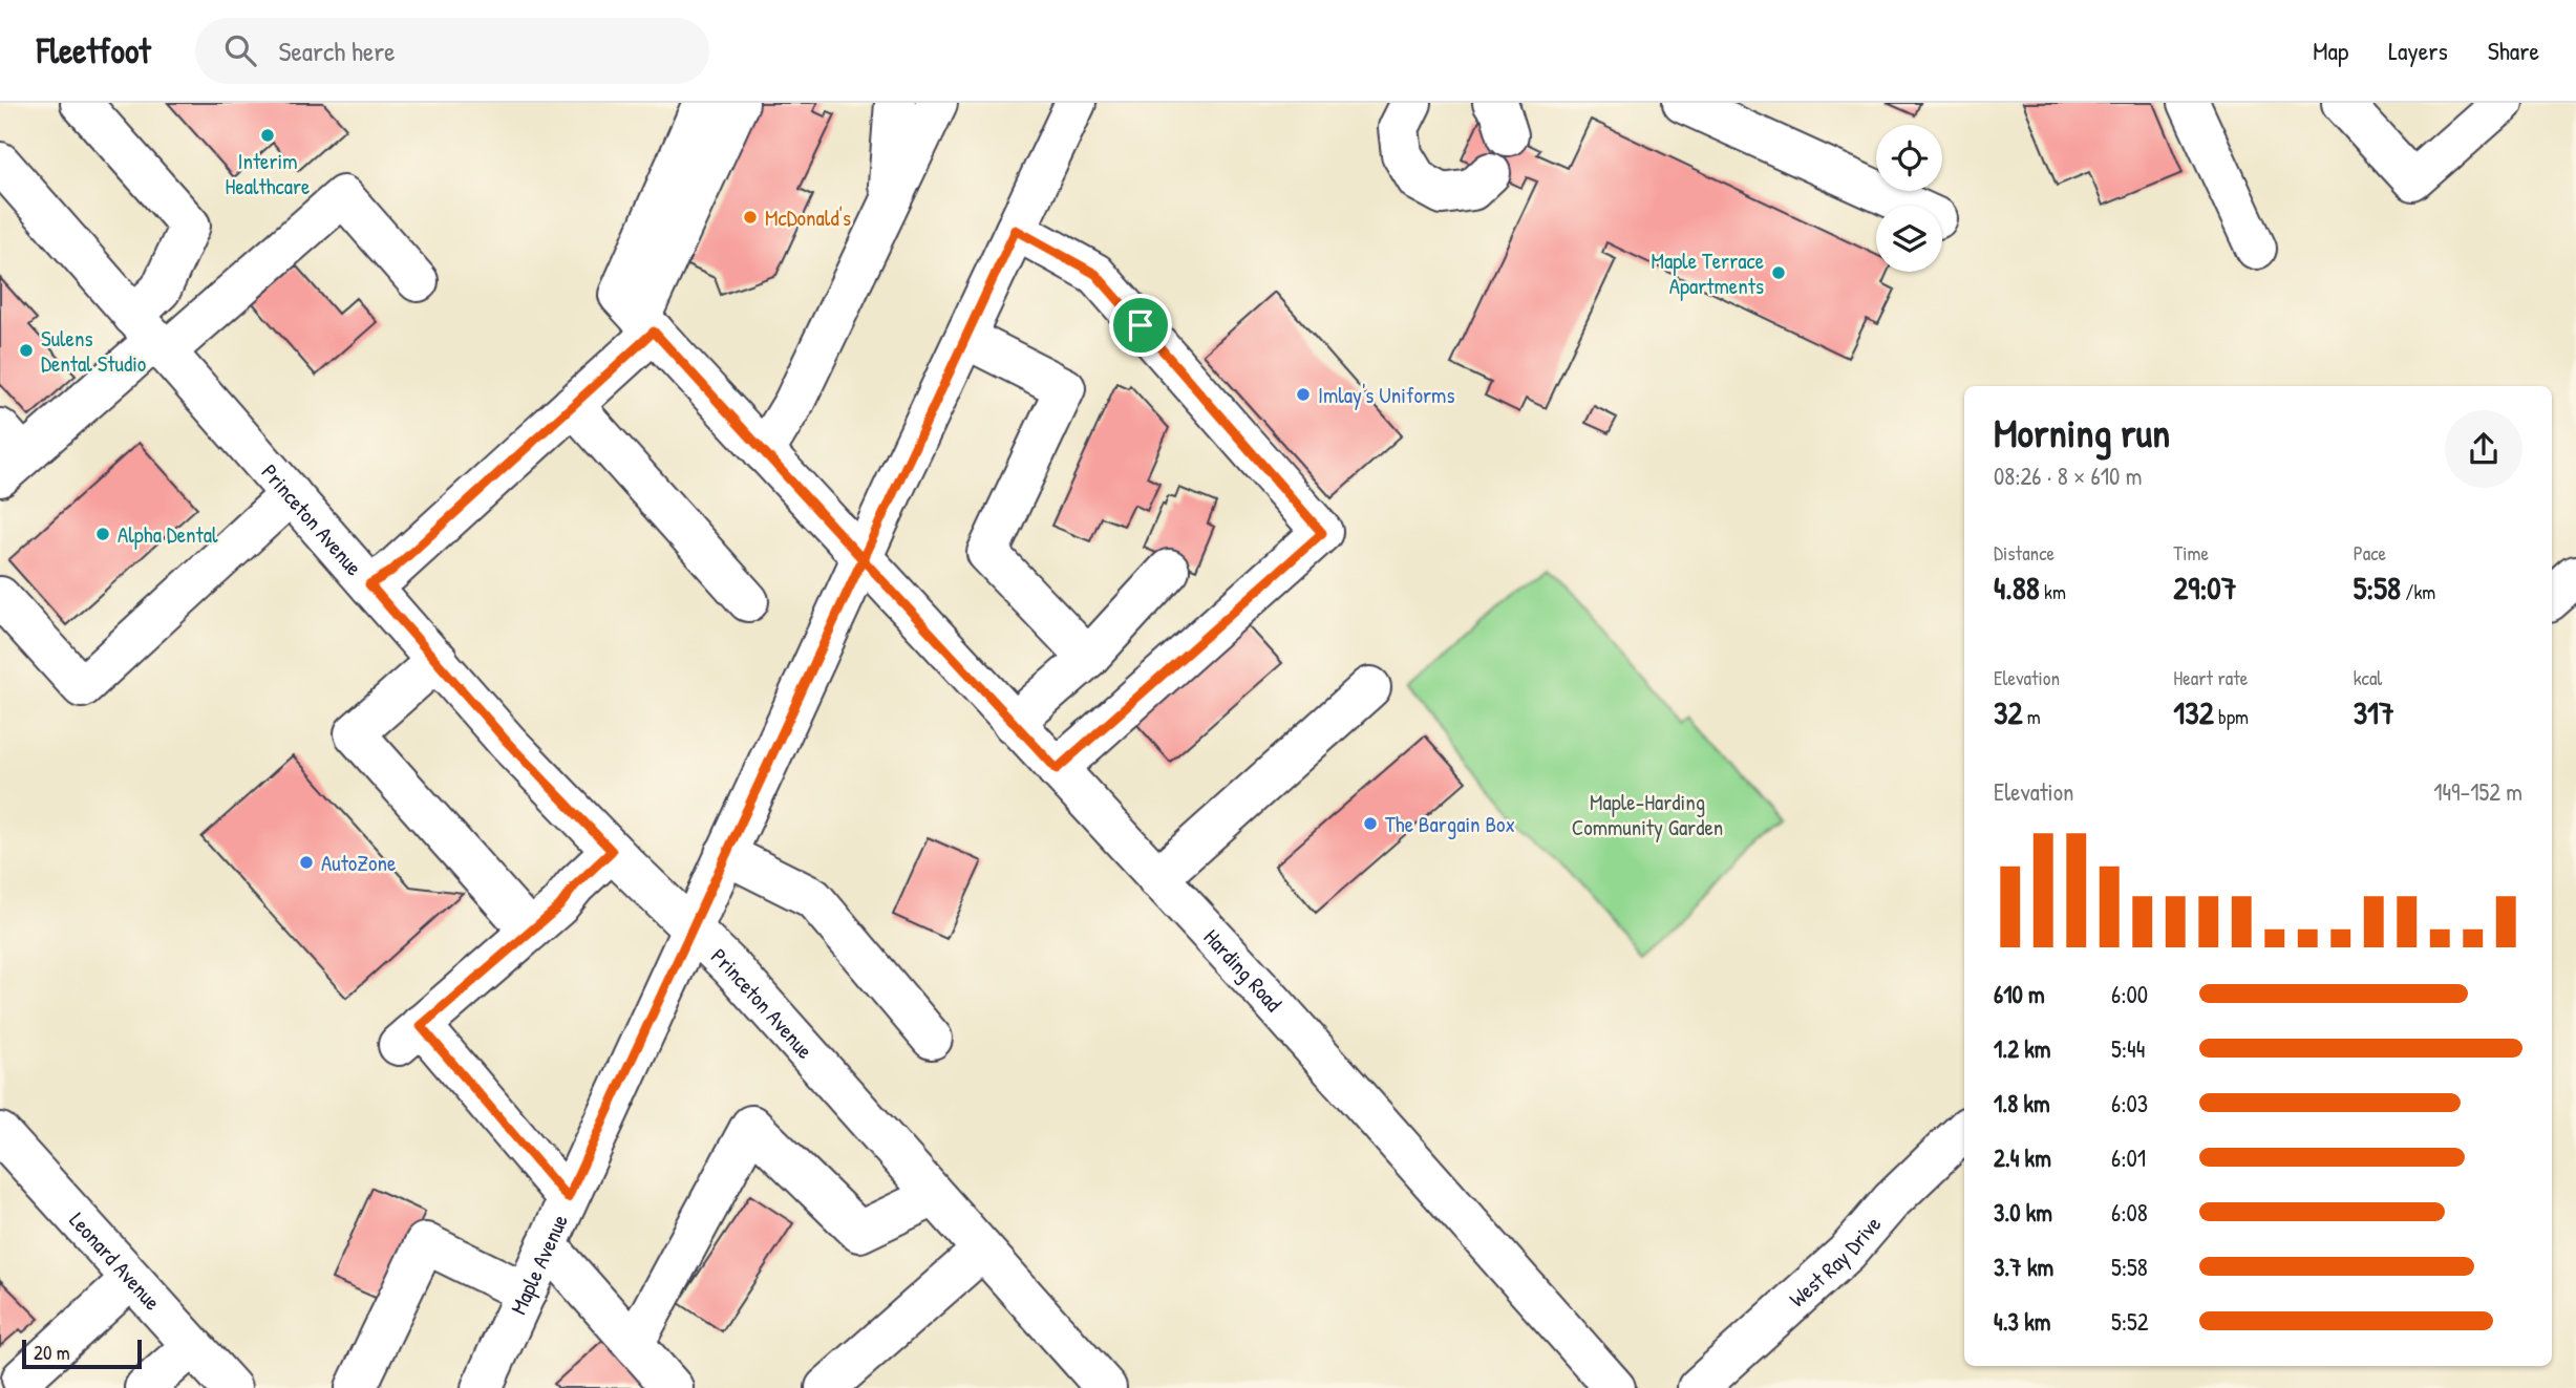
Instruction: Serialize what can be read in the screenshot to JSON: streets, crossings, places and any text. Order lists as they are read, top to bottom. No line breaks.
{"streets":{"street":["Princeton Avenue","Harding Road","West Ray Drive","Leonard Avenue","Maple Avenue"]},"crossings":[["Princeton Avenue","Maple Avenue"],["Harding Road","Maple Avenue"]],"parks":["Maple-Harding Community Garden"],"places":["Interim Healthcare","McDonald's","Maple Terrace Apartments","Sulens Dental Studio","Imlay's Uniforms","Alpha Dental","The Bargain Box","AutoZone"],"scale_bar":"20 m","page":{"header":"Fleetfoot","search":"Search here","nav":["Map","Layers","Share"],"heading":["Morning run","08:26 · 8 × 610 m"],"stats":[["Distance","4.88 km"],["Time","29:07"],["Pace","5:58 /km"],["Elevation","32 m"],["Heart rate","132 bpm"],["kcal","317"]],"chart":["Elevation","149–152 m"],"list":[{"name":"610 m","note":"6:00"},{"name":"1.2 km","note":"5:44"},{"name":"1.8 km","note":"6:03"},{"name":"2.4 km","note":"6:01"},{"name":"3.0 km","note":"6:08"},{"name":"3.7 km","note":"5:58"},{"name":"4.3 km","note":"5:52"}],"scale":"20 m"}}
